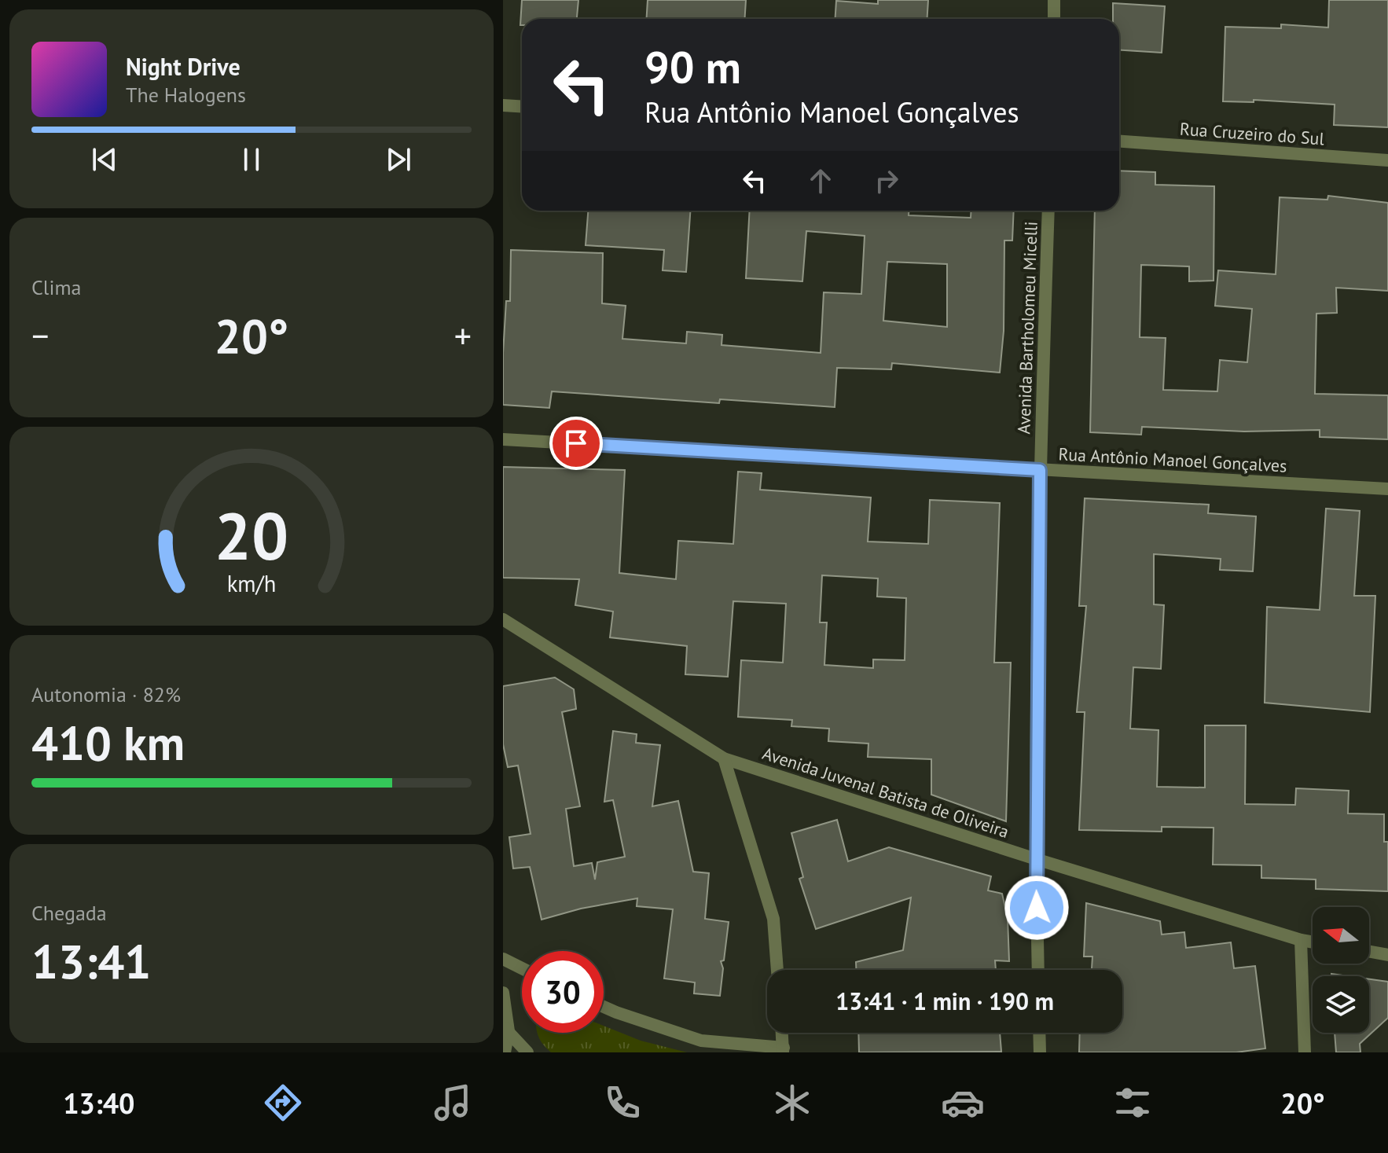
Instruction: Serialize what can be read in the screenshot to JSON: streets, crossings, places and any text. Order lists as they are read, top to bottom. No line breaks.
{"streets":{"street":["Rua Cruzeiro do Sul","Avenida Bartholomeu Micelli","Rua Antônio Manoel Gonçalves","Avenida Juvenal Batista de Oliveira"]},"crossings":[["Avenida Bartholomeu Micelli","Rua Antônio Manoel Gonçalves"],["Avenida Bartholomeu Micelli","Avenida Juvenal Batista de Oliveira"]],"north":"left","page":{"turn":["90 m","Rua Antônio Manoel Gonçalves"],"song":["Night Drive","The Halogens"],"tile":["Clima",["Autonomia · 82%","410 km"],["Chegada","13:41"]],"heat":["−","20°","+"],"limit":"30","trip":"13:41 · 1 min · 190 m","tabs":["13:40","20°"],"gauge":["20","km/h"]}}
